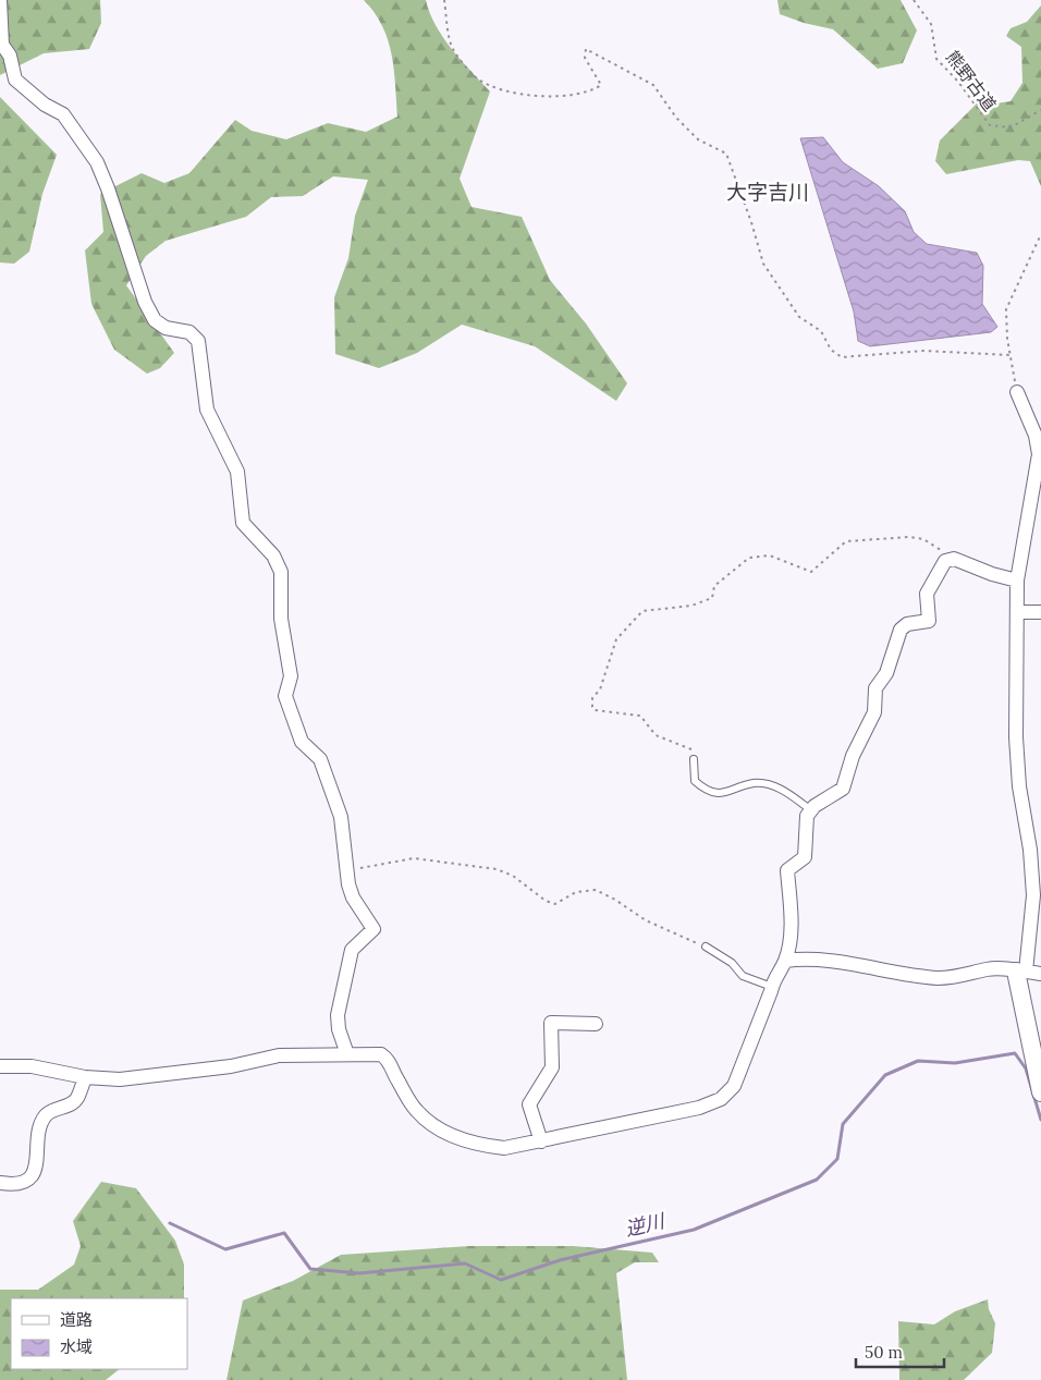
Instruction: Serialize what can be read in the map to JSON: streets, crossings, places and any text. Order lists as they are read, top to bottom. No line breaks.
{"streets":{"path":["熊野古道"]},"districts":["大字吉川"],"water":["逆川"],"legend":["道路","水域"],"scale_bar":"50 m"}
